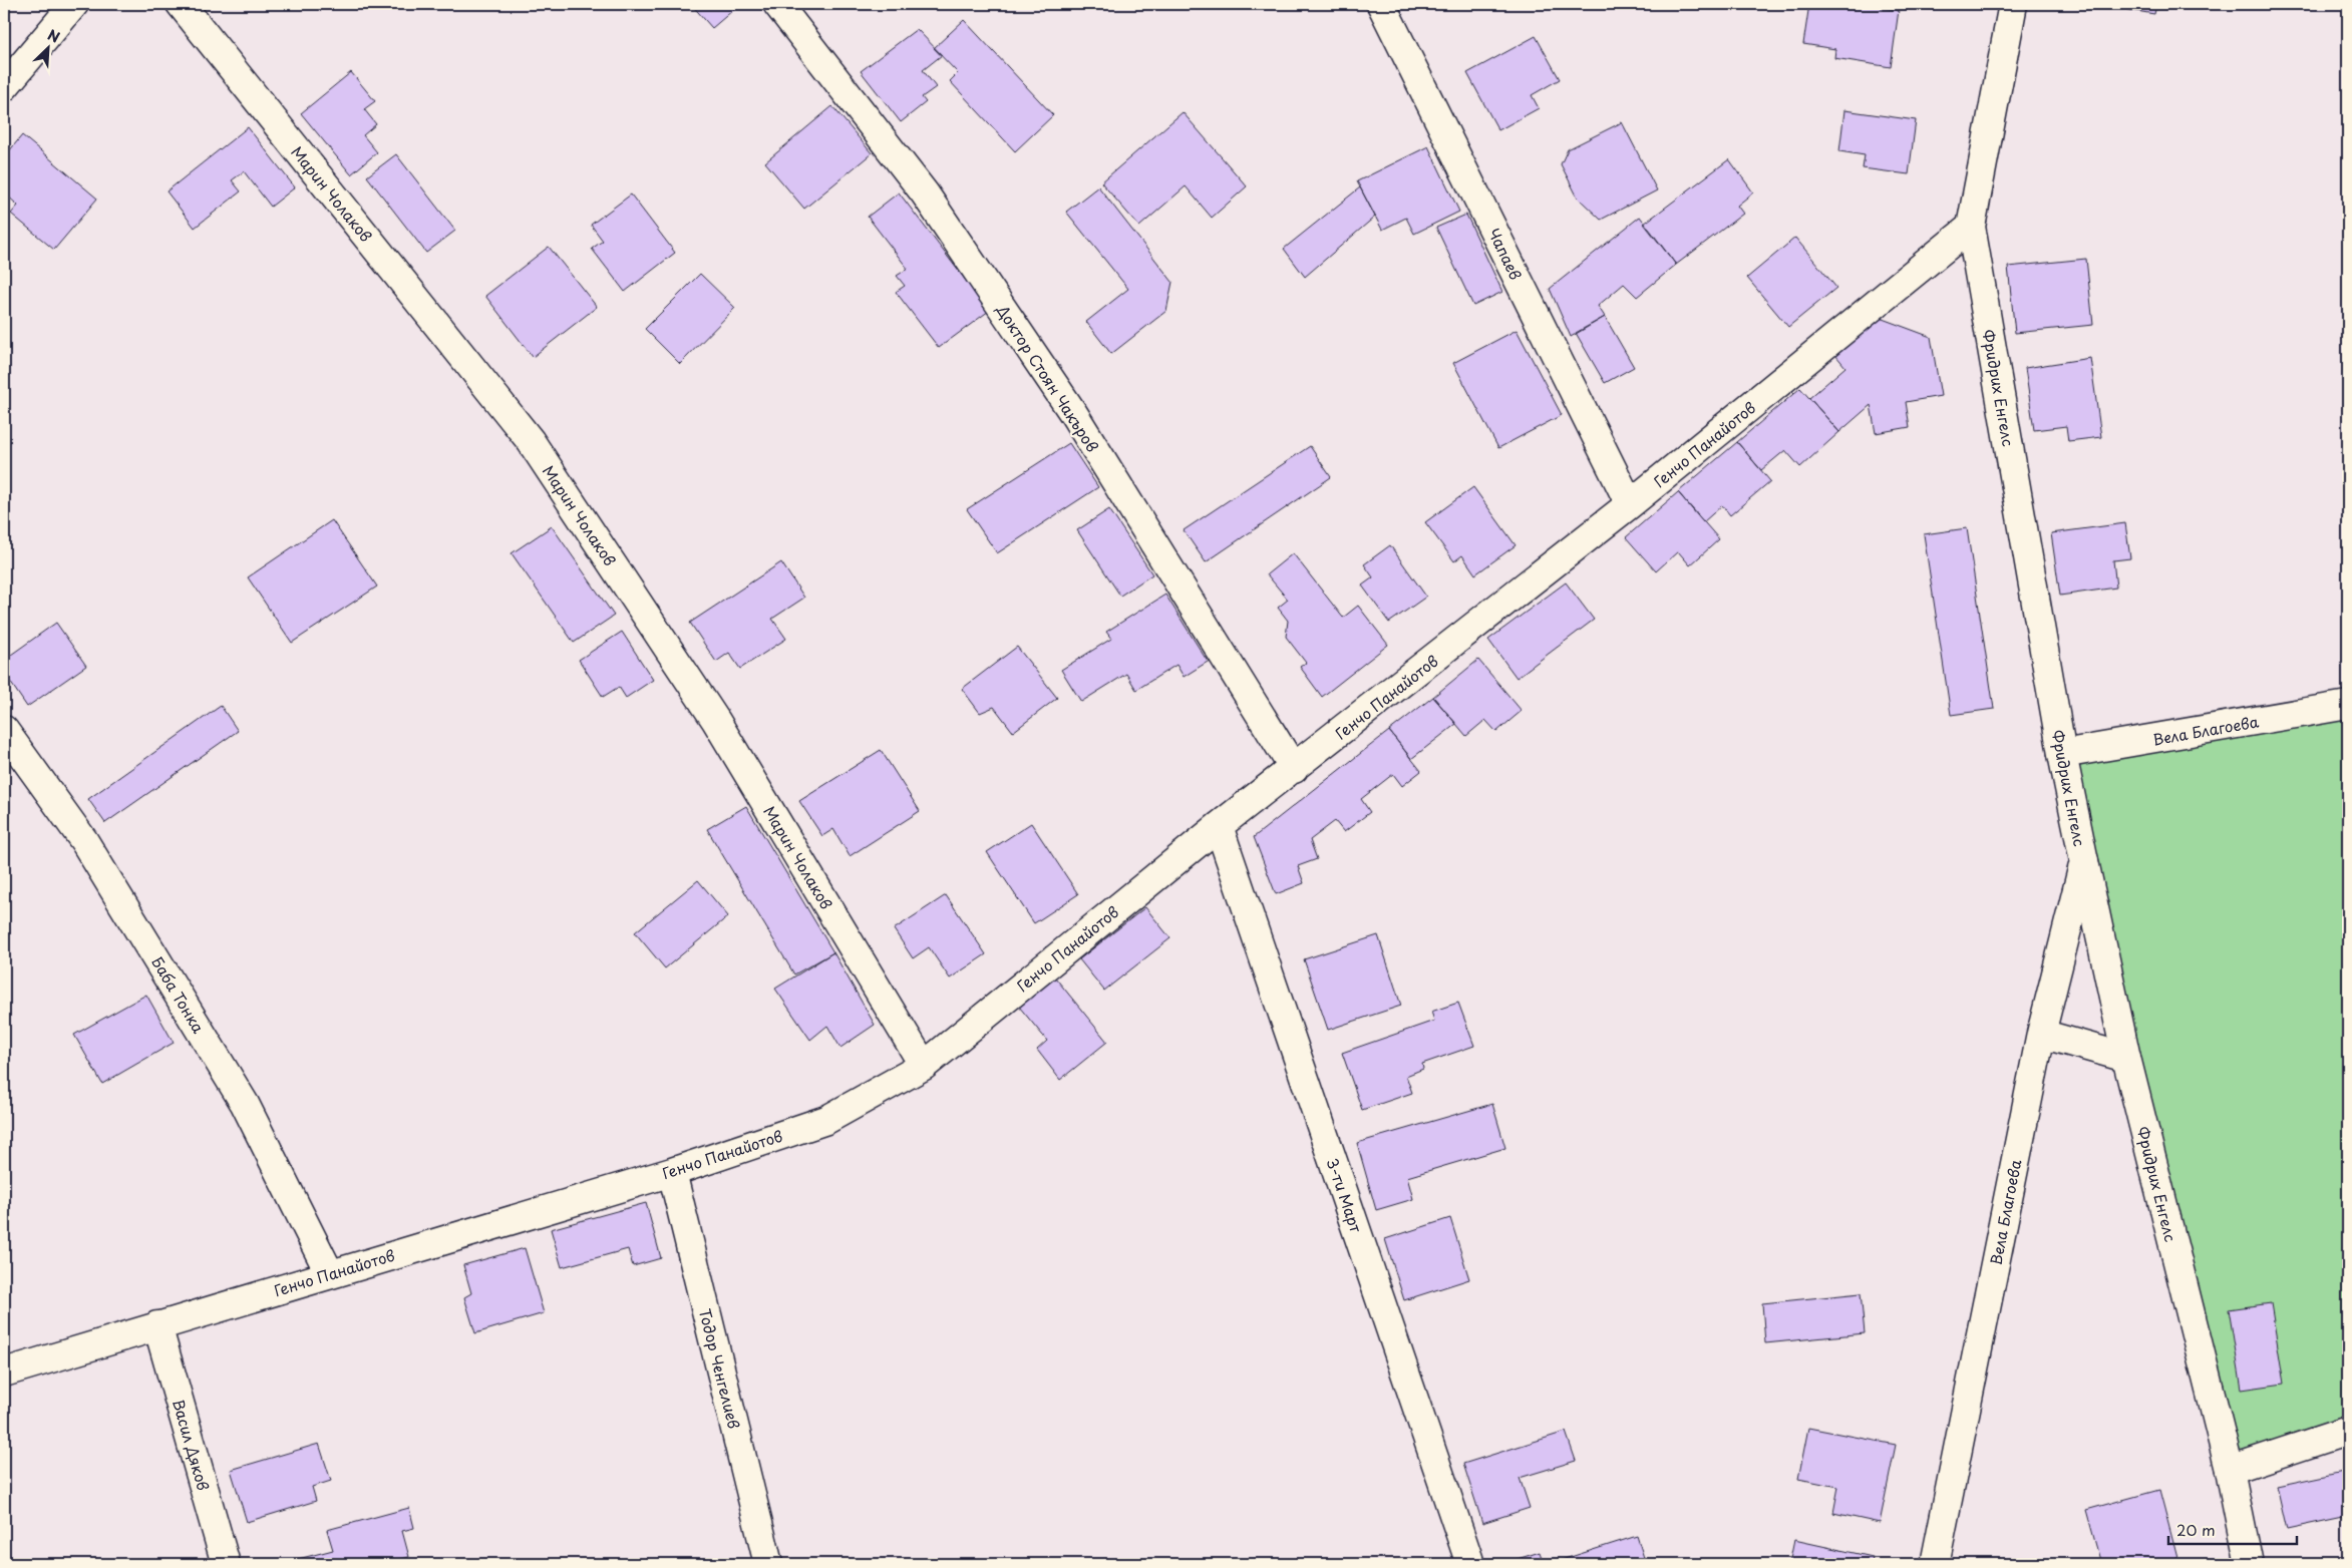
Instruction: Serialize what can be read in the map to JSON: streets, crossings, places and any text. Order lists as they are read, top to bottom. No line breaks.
{"streets":{"street":["Марин Чолаков","Чапаев","Доктор Стоян Чакъров","Фридрих Енгелс","Генчо Панайотов","Вела Благоева","Баба Тонка","3-ти Март","Тодор Ченгелиев","Васил Дяков"]},"crossings":[["Марин Чолаков","Генчо Панайотов"],["Чапаев","Генчо Панайотов"],["Доктор Стоян Чакъров","Генчо Панайотов"],["Фридрих Енгелс","Генчо Панайотов"],["Фридрих Енгелс","Вела Благоева"],["Генчо Панайотов","Баба Тонка"],["Генчо Панайотов","3-ти Март"],["Генчо Панайотов","Тодор Ченгелиев"],["Генчо Панайотов","Васил Дяков"]],"scale_bar":"20 m","north":"top right"}
